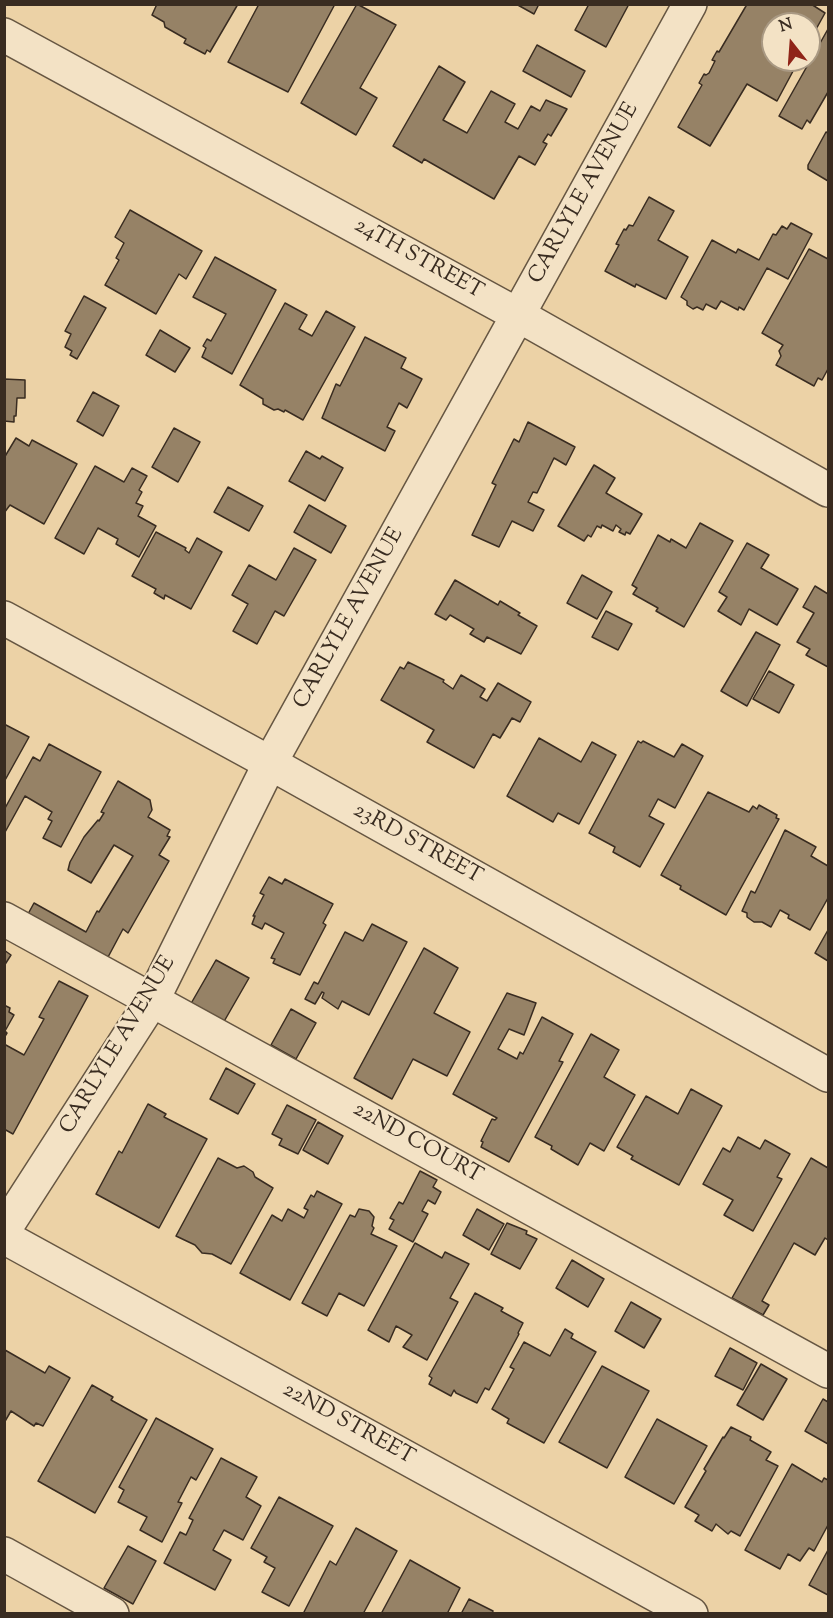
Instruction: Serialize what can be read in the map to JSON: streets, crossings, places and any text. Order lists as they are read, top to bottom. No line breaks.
{"streets":{"street":["CARLYLE AVENUE","24TH STREET","23RD STREET","22ND COURT","22ND STREET"]},"crossings":[["CARLYLE AVENUE","24TH STREET"],["CARLYLE AVENUE","23RD STREET"],["CARLYLE AVENUE","22ND COURT"]],"north":"top"}
